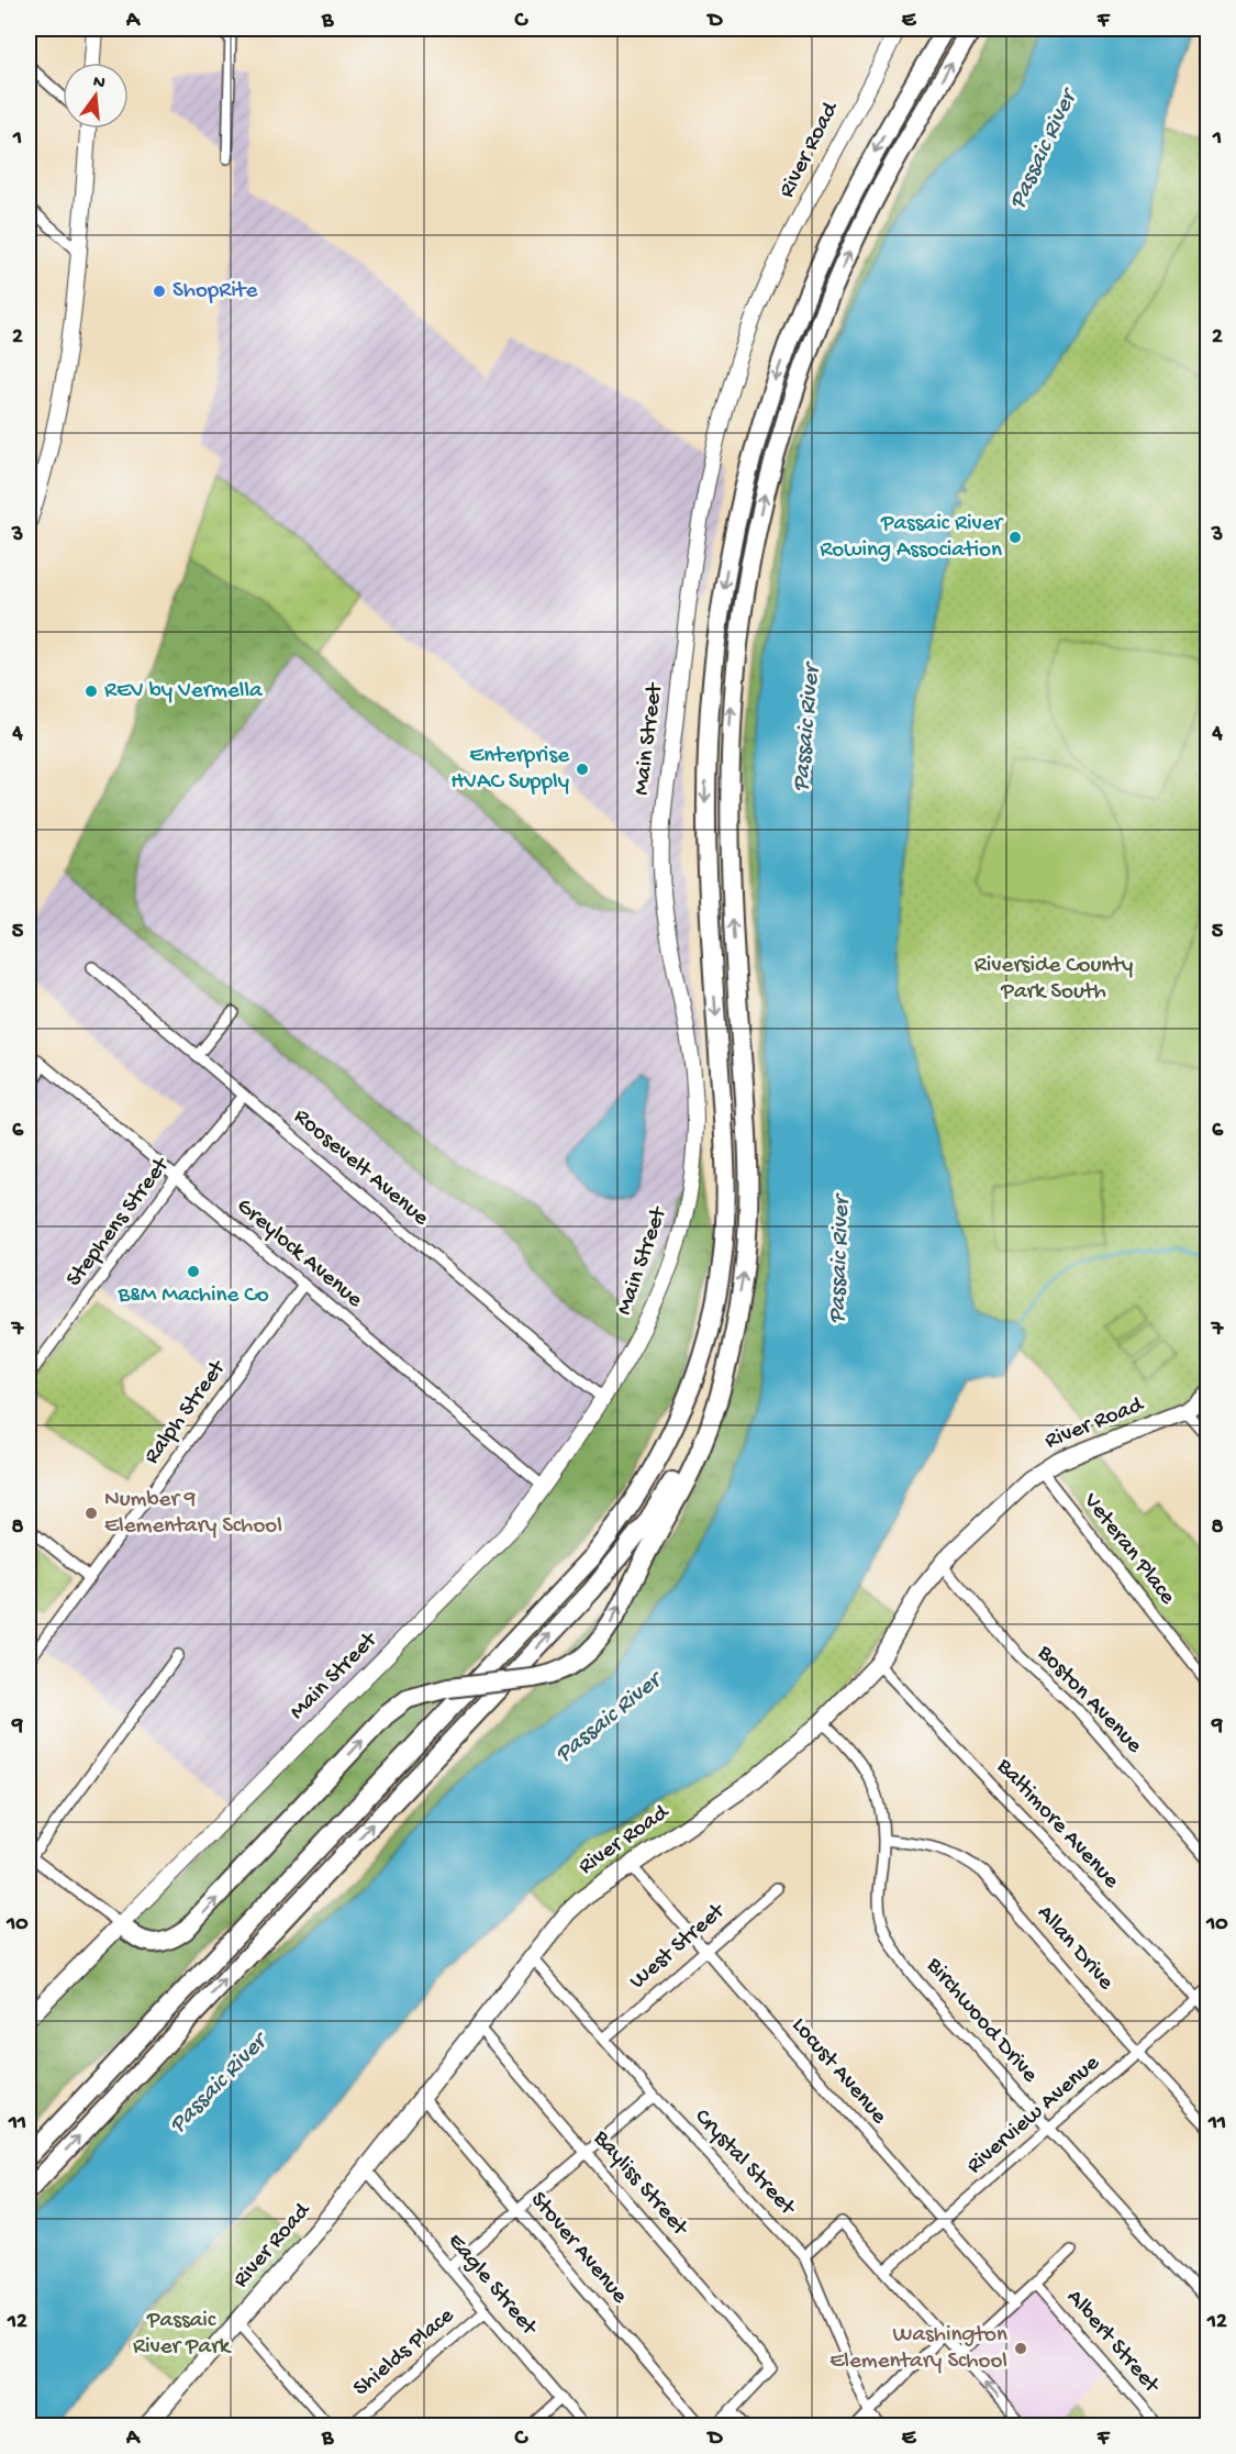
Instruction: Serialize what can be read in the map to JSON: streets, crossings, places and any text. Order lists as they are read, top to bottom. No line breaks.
{"streets":{"main road":["River Road","Main Street"],"street":["Roosevelt Avenue","Stephens Street","Greylock Avenue","Ralph Street","Veteran Place","Boston Avenue","Baltimore Avenue","West Street","Allan Drive","Birchwood Drive","Locust Avenue","Riverview Avenue","Crystal Street","Bayliss Street","Stover Avenue","Eagle Street","Albert Street","Shields Place"]},"crossings":[["River Road","Main Street"],["River Road","Veteran Place"],["River Road","Boston Avenue"],["River Road","Baltimore Avenue"],["River Road","Birchwood Drive"],["River Road","Locust Avenue"],["River Road","Crystal Street"],["River Road","Bayliss Street"],["River Road","Stover Avenue"],["River Road","Eagle Street"],["Main Street","Roosevelt Avenue"],["Main Street","Greylock Avenue"],["Roosevelt Avenue","Stephens Street"],["Stephens Street","Greylock Avenue"],["Greylock Avenue","Ralph Street"],["Baltimore Avenue","Riverview Avenue"],["West Street","Locust Avenue"],["West Street","Crystal Street"],["Allan Drive","Birchwood Drive"],["Allan Drive","Riverview Avenue"],["Birchwood Drive","Riverview Avenue"],["Locust Avenue","Riverview Avenue"],["Eagle Street","Shields Place"]],"water":["Passaic River"],"parks":["Riverside County Park South","Passaic River Park"],"places":["ShopRite","Passaic River Rowing Association","REV by Vermella","Enterprise HVAC Supply","B&M Machine Co","Number 9 Elementary School","Washington Elementary School"],"north":"top","grid":{"columns":["A","B","C","D","E","F"],"rows":["1","2","3","4","5","6","7","8","9","10","11","12"]}}
